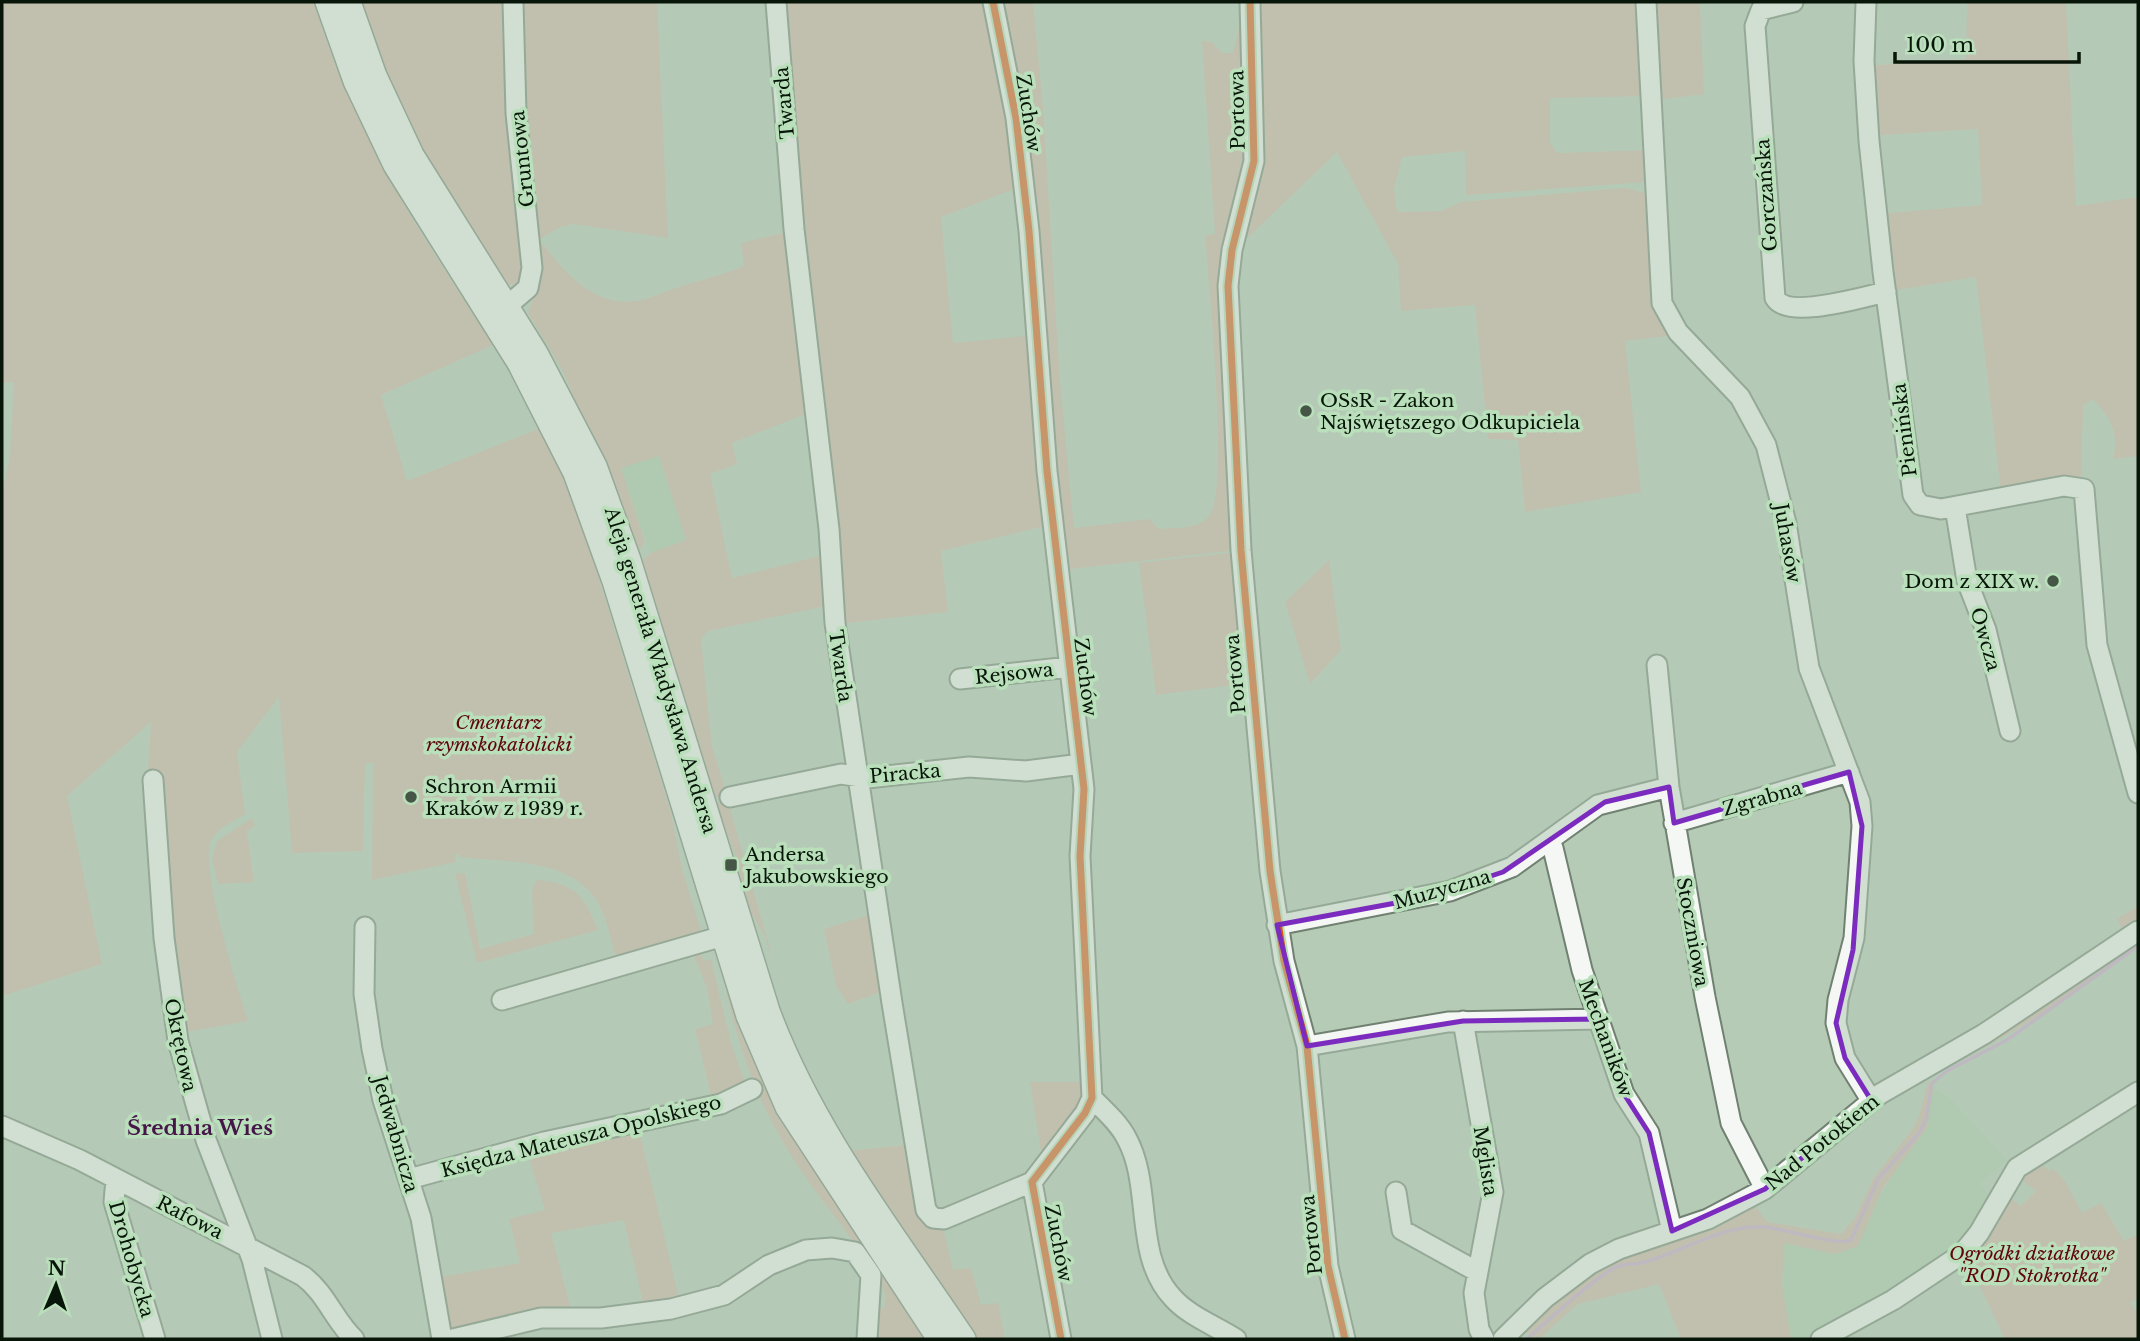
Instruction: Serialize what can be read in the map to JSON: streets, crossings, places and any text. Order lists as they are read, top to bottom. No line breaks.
{"streets":{"main road":["Aleja generała Władysława Andersa"],"street":["Twarda","Portowa","Zuchów","Gruntowa","Gorczańska","Pienińska","Juhasów","Owcza","Rejsowa","Piracka","Zgrabna","Muzyczna","Stoczniowa","Mechaników","Okrętowa","Jedwabnicza","Księdza Mateusza Opolskiego","Nad Potokiem","Mglista","Rafowa","Drohobycka"]},"crossings":[["Twarda","Zuchów"],["Twarda","Piracka"],["Portowa","Muzyczna"],["Zuchów","Rejsowa"],["Zuchów","Piracka"],["Gruntowa","Aleja generała Władysława Andersa"],["Gorczańska","Pienińska"],["Pienińska","Owcza"],["Juhasów","Zgrabna"],["Juhasów","Nad Potokiem"],["Zgrabna","Stoczniowa"],["Muzyczna","Stoczniowa"],["Muzyczna","Mechaników"],["Stoczniowa","Nad Potokiem"],["Mechaników","Nad Potokiem"],["Okrętowa","Rafowa"],["Jedwabnicza","Księdza Mateusza Opolskiego"],["Rafowa","Drohobycka"]],"districts":["Średnia Wieś"],"parks":["Cmentarz rzymskokatolicki","Ogródki działkowe \"ROD Stokrotka\""],"places":{"other":["OSsR - Zakon Najświętszego Odkupiciela","Dom z XIX w.","Schron Armii Kraków z 1939 r."],"transit":["Andersa Jakubowskiego"]},"scale_bar":"100 m","north":"top"}
